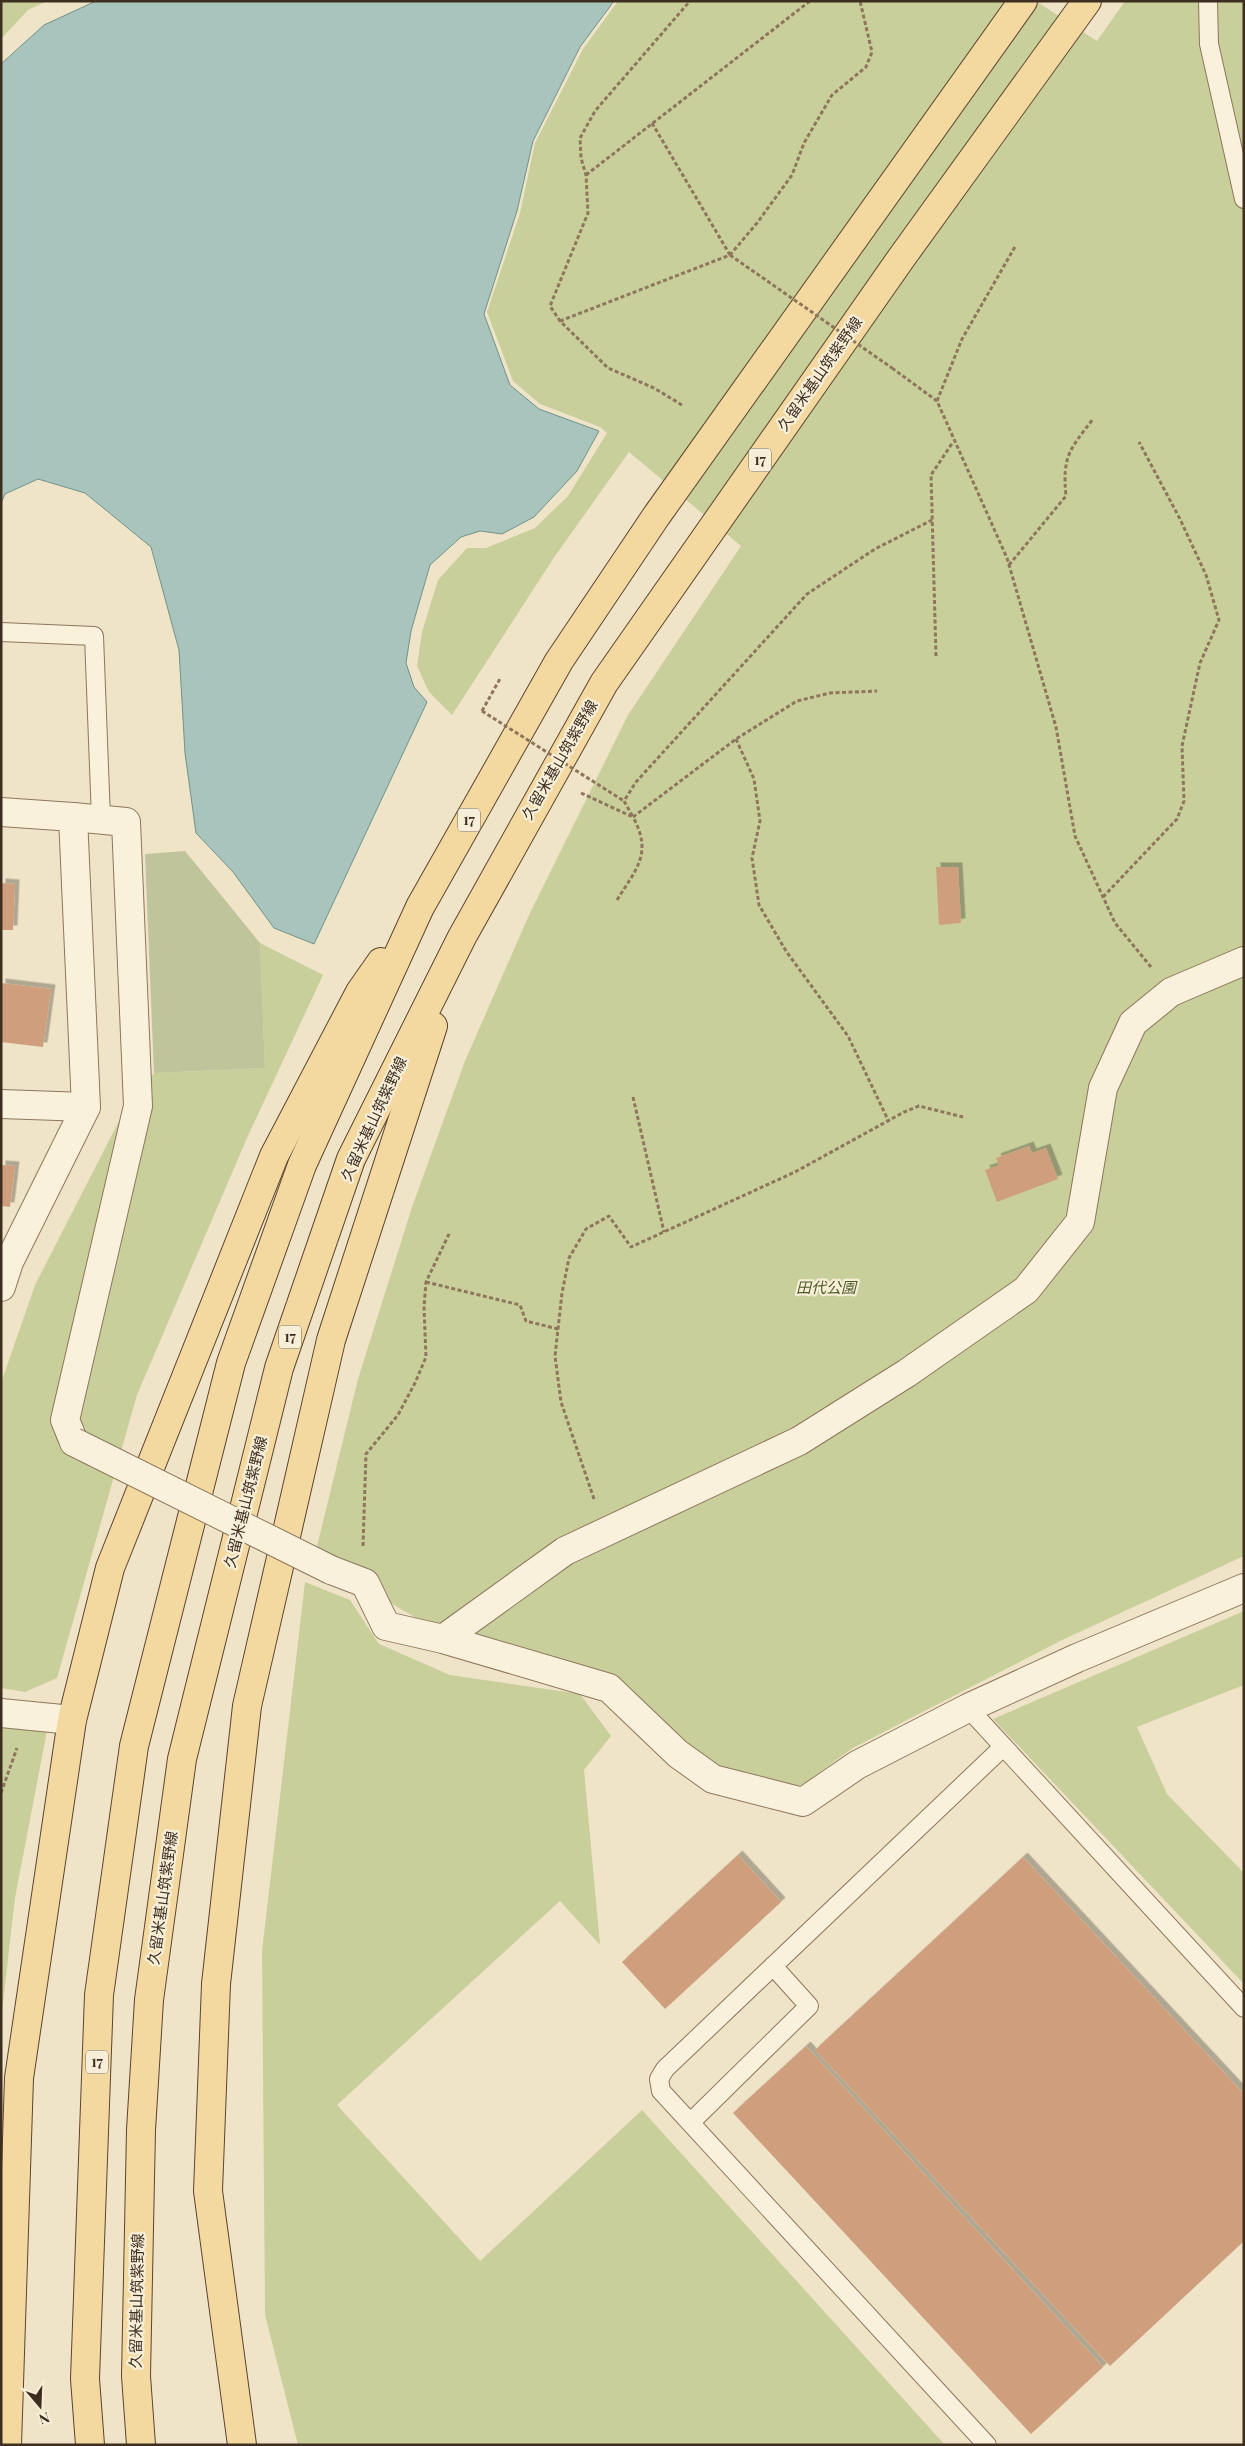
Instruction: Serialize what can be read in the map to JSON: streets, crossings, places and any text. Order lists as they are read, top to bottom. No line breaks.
{"streets":{"main road":["久留米基山筑紫野線","17"]},"parks":["田代公園"],"north":"bottom"}
